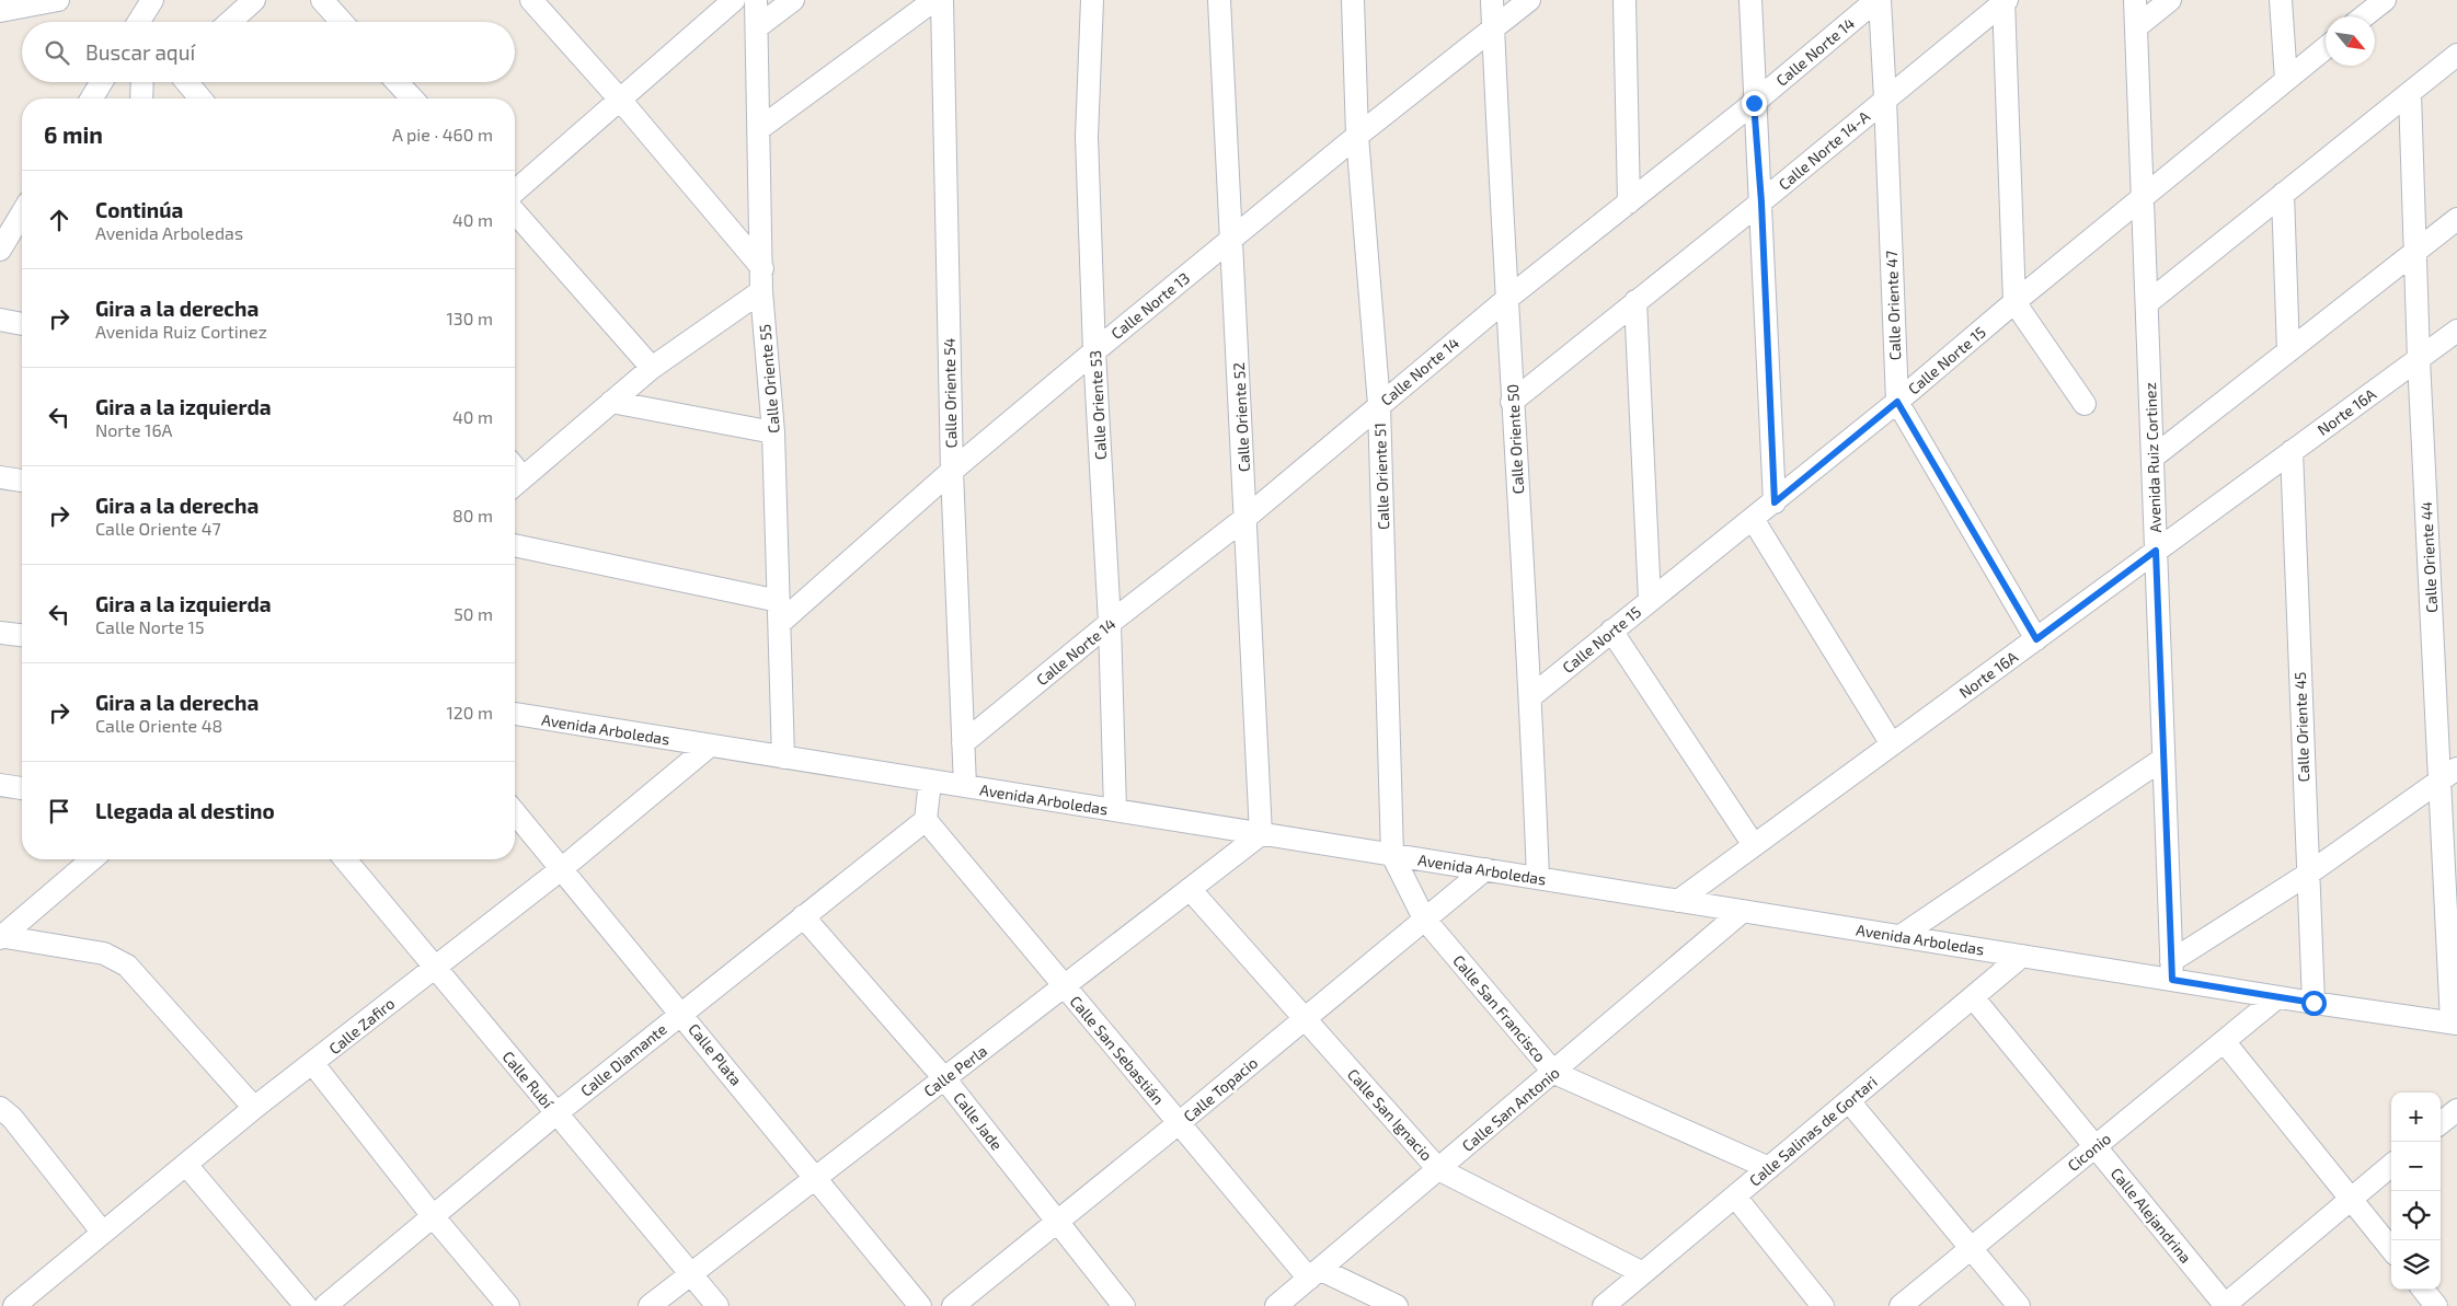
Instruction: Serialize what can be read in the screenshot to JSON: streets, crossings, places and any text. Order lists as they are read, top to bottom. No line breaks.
{"streets":{"street":["Calle Norte 14","Calle Norte 14-A","Calle Norte 13","Calle Oriente 47","Calle Norte 15","Calle Oriente 55","Calle Oriente 54","Calle Oriente 53","Norte 16A","Calle Oriente 52","Calle Oriente 50","Avenida Ruiz Cortinez","Calle Oriente 51","Calle Oriente 44","Calle Oriente 45","Avenida Arboledas","Calle San Francisco","Calle Zafiro","Calle San Sebastián","Calle Plata","Calle Diamante","Calle Perla","Calle Rubí","Calle Topacio","Calle San Antonio","Calle San Ignacio","Calle Jade","Calle Salinas de Gortari","Ciconio","Calle Alejandrina"]},"crossings":[["Calle Norte 14","Calle Oriente 47"],["Calle Norte 14","Calle Oriente 54"],["Calle Norte 14","Calle Oriente 53"],["Calle Norte 14","Calle Oriente 52"],["Calle Norte 14","Calle Oriente 50"],["Calle Norte 14","Calle Oriente 51"],["Calle Norte 14-A","Calle Oriente 47"],["Calle Norte 14-A","Calle Oriente 50"],["Calle Norte 13","Calle Oriente 55"],["Calle Norte 13","Calle Oriente 54"],["Calle Norte 13","Calle Oriente 53"],["Calle Norte 13","Calle Oriente 52"],["Calle Norte 13","Calle Oriente 50"],["Calle Norte 13","Calle Oriente 51"],["Calle Oriente 47","Calle Norte 15"],["Calle Oriente 47","Norte 16A"],["Calle Norte 15","Calle Oriente 50"],["Calle Norte 15","Avenida Ruiz Cortinez"],["Calle Oriente 55","Avenida Arboledas"],["Calle Oriente 54","Avenida Arboledas"],["Calle Oriente 53","Avenida Arboledas"],["Norte 16A","Avenida Ruiz Cortinez"],["Norte 16A","Calle Oriente 44"],["Norte 16A","Calle Oriente 45"],["Norte 16A","Avenida Arboledas"],["Calle Oriente 52","Avenida Arboledas"],["Calle Oriente 52","Calle Perla"],["Calle Oriente 50","Avenida Arboledas"],["Avenida Ruiz Cortinez","Avenida Arboledas"],["Calle Oriente 51","Avenida Arboledas"],["Calle Oriente 51","Calle San Francisco"],["Calle Oriente 44","Avenida Arboledas"],["Calle Oriente 45","Avenida Arboledas"],["Avenida Arboledas","Calle San Francisco"],["Avenida Arboledas","Calle Zafiro"],["Avenida Arboledas","Calle Perla"],["Avenida Arboledas","Calle Topacio"],["Avenida Arboledas","Calle San Antonio"],["Avenida Arboledas","Calle Salinas de Gortari"],["Avenida Arboledas","Ciconio"],["Calle San Francisco","Calle Topacio"],["Calle San Francisco","Calle San Antonio"],["Calle San Francisco","Calle Salinas de Gortari"],["Calle Zafiro","Calle Plata"],["Calle Zafiro","Calle Rubí"],["Calle San Sebastián","Calle Diamante"],["Calle San Sebastián","Calle Perla"],["Calle San Sebastián","Calle Topacio"],["Calle San Sebastián","Calle San Antonio"],["Calle Plata","Calle Diamante"],["Calle Plata","Calle Perla"],["Calle Diamante","Calle Rubí"],["Calle Diamante","Calle Jade"],["Calle Perla","Calle Rubí"],["Calle Perla","Calle San Ignacio"],["Calle Perla","Calle Jade"],["Calle Topacio","Calle San Ignacio"],["Calle Topacio","Calle Jade"],["Calle San Antonio","Calle San Ignacio"],["Calle San Ignacio","Calle Salinas de Gortari"],["Calle Salinas de Gortari","Calle Alejandrina"],["Ciconio","Calle Alejandrina"]],"north":"bottom right","page":{"search":"Buscar aquí","heading":["6 min","A pie · 460 m"],"list":[["Continúa","Avenida Arboledas","40 m"],["Gira a la derecha","Avenida Ruiz Cortinez","130 m"],["Gira a la izquierda","Norte 16A","40 m"],["Gira a la derecha","Calle Oriente 47","80 m"],["Gira a la izquierda","Calle Norte 15","50 m"],["Gira a la derecha","Calle Oriente 48","120 m"],"Llegada al destino"],"map_buttons":["+","−"]}}
